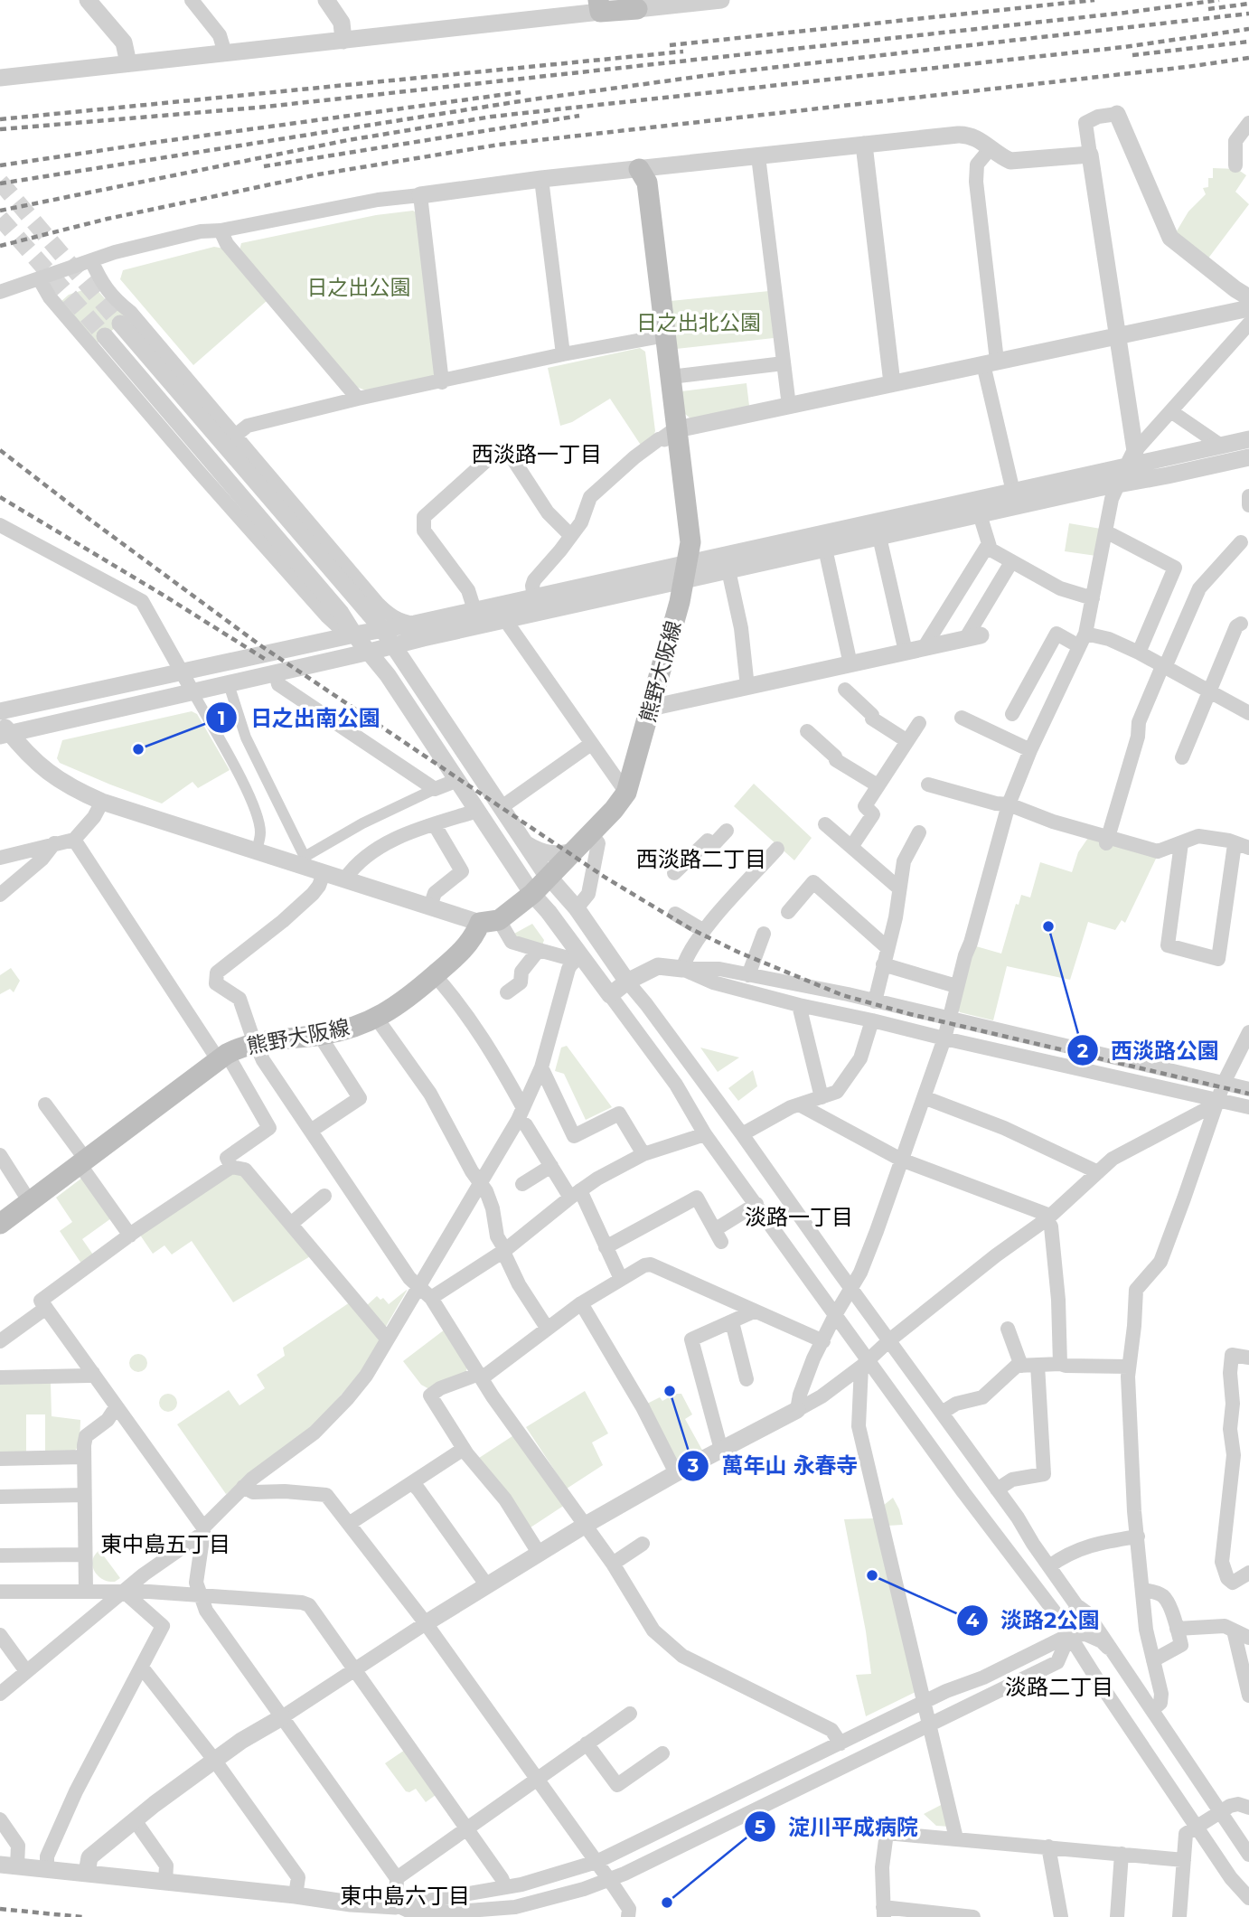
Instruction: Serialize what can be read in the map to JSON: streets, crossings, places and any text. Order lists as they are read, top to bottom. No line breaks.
{"streets":{"main road":["熊野大阪線"]},"districts":["西淡路一丁目","西淡路二丁目","淡路一丁目","東中島五丁目","淡路二丁目","東中島六丁目"],"parks":["日之出公園","日之出北公園"],"places":["日之出南公園","西淡路公園","萬年山 永春寺","淡路2公園","淀川平成病院"]}
